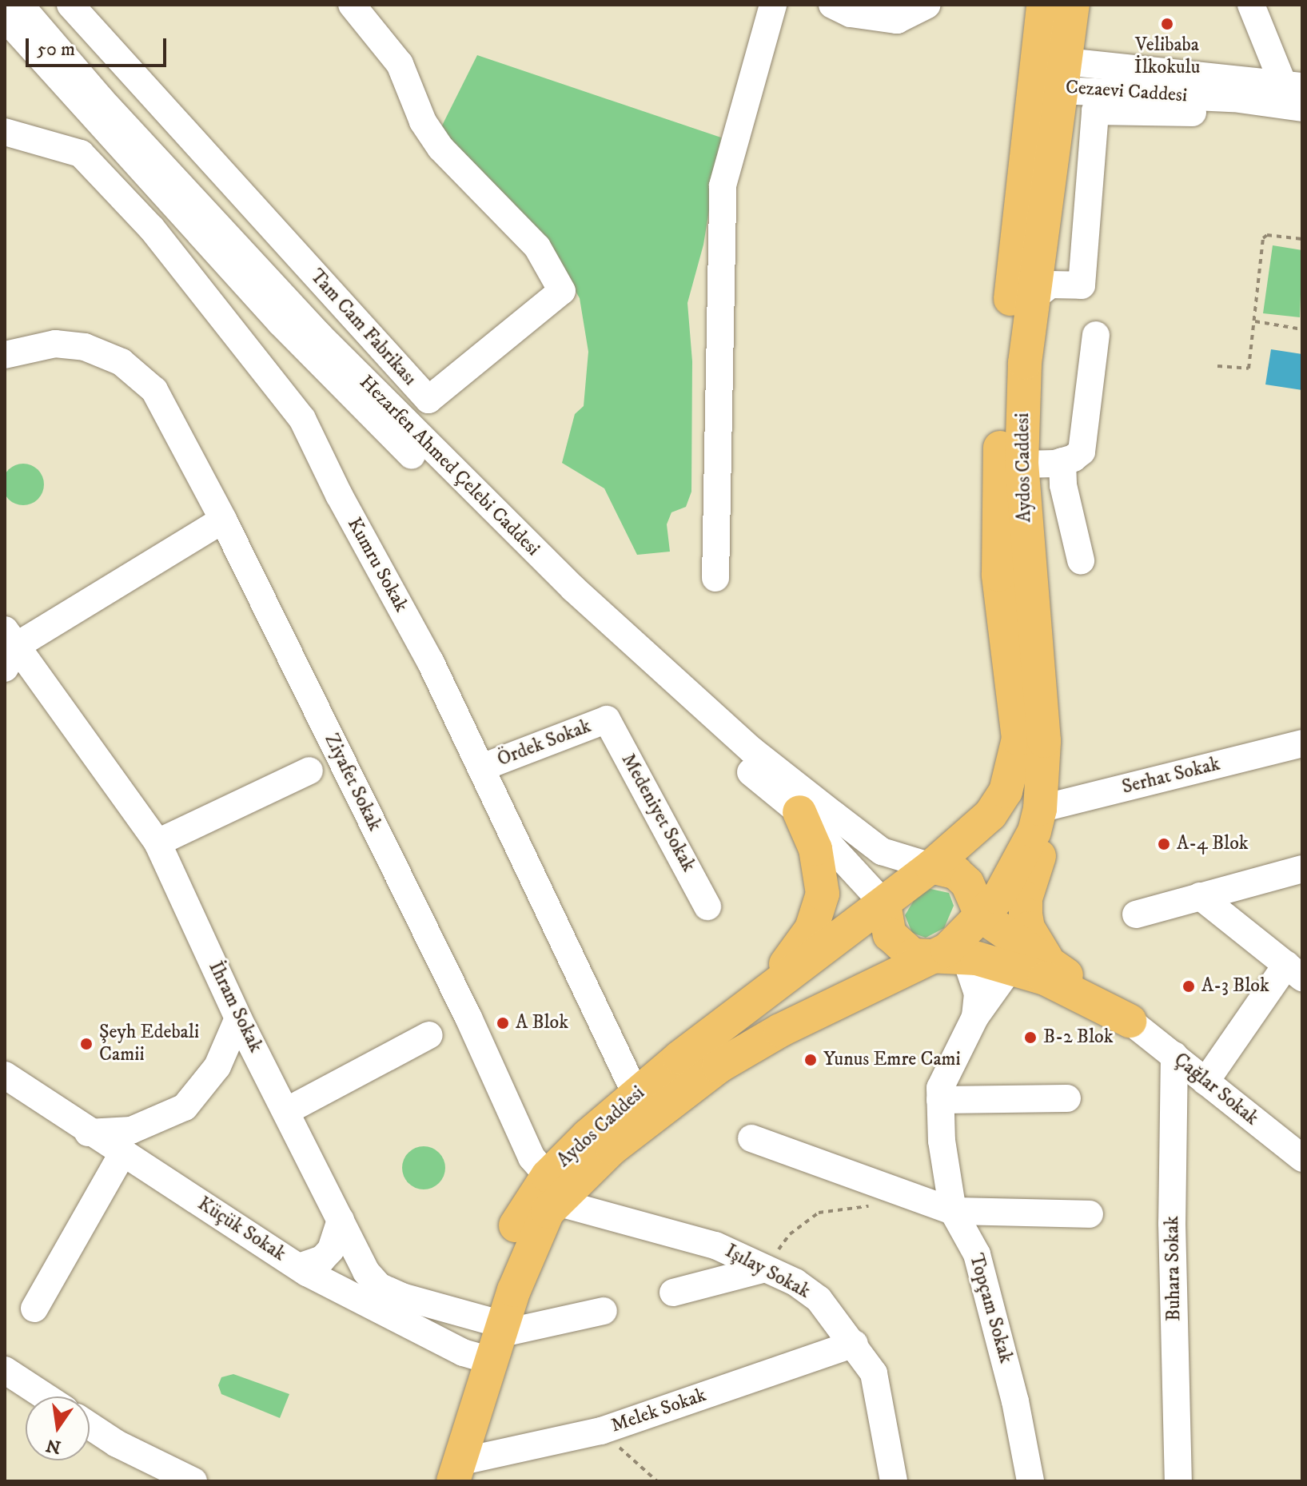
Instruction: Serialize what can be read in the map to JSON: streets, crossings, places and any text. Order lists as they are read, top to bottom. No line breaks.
{"streets":{"main road":["Aydos Caddesi"],"street":["Cezaevi Caddesi","Tam Cam Fabrikası","Hezarfen Ahmed Çelebi Caddesi","Kumru Sokak","Ördek Sokak","Serhat Sokak","Ziyafet Sokak","Medeniyet Sokak","İhram Sokak","Çağlar Sokak","Küçük Sokak","Buhara Sokak","Işılay Sokak","Topçam Sokak","Melek Sokak"]},"crossings":[["Cezaevi Caddesi","Aydos Caddesi"],["Hezarfen Ahmed Çelebi Caddesi","Aydos Caddesi"],["Aydos Caddesi","Kumru Sokak"],["Aydos Caddesi","Serhat Sokak"],["Aydos Caddesi","Ziyafet Sokak"],["Aydos Caddesi","İhram Sokak"],["Aydos Caddesi","Küçük Sokak"],["Aydos Caddesi","Işılay Sokak"],["Aydos Caddesi","Melek Sokak"],["Kumru Sokak","Ördek Sokak"],["Ördek Sokak","Medeniyet Sokak"],["Ziyafet Sokak","Işılay Sokak"],["İhram Sokak","Küçük Sokak"],["Çağlar Sokak","Buhara Sokak"],["Işılay Sokak","Melek Sokak"]],"places":["Velibaba İlkokulu","A-4 Blok","A-3 Blok","A Blok","B-2 Blok","Şeyh Edebali Camii","Yunus Emre Cami"],"scale_bar":"50 m","north":"bottom"}
